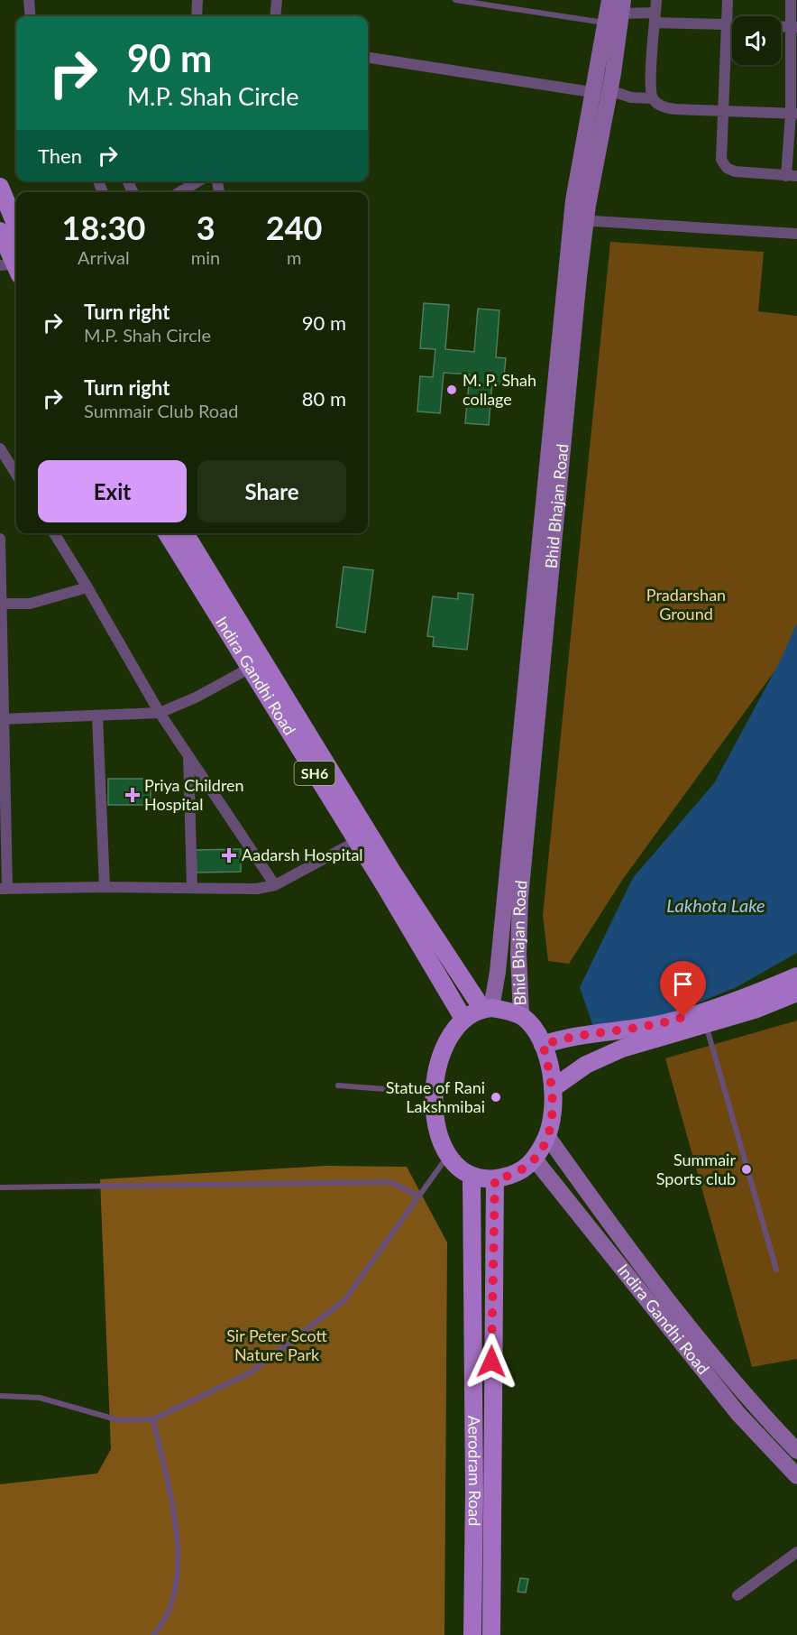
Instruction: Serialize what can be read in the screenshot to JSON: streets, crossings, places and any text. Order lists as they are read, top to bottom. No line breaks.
{"streets":{"main road":["Bhid Bhajan Road","Indira Gandhi Road","SH6","Aerodram Road"]},"crossings":[["Bhid Bhajan Road","Indira Gandhi Road"],["Bhid Bhajan Road","Aerodram Road"],["Indira Gandhi Road","Aerodram Road"]],"water":["Lakhota Lake"],"parks":["Pradarshan Ground","Sir Peter Scott Nature Park"],"places":{"other":["M. P. Shah collage","Statue of Rani Lakshmibai","Summair Sports club"],"health":["Priya Children Hospital","Aadarsh Hospital"]},"page":{"turn":["90 m","M.P. Shah Circle"],"then":"Then","eta":["18:30","Arrival","3","min","240","m"],"list":[{"name":"Turn right","note":"M.P. Shah Circle","value":"90 m"},{"name":"Turn right","note":"Summair Club Road","value":"80 m"}],"buttons":["Exit","Share"]}}
